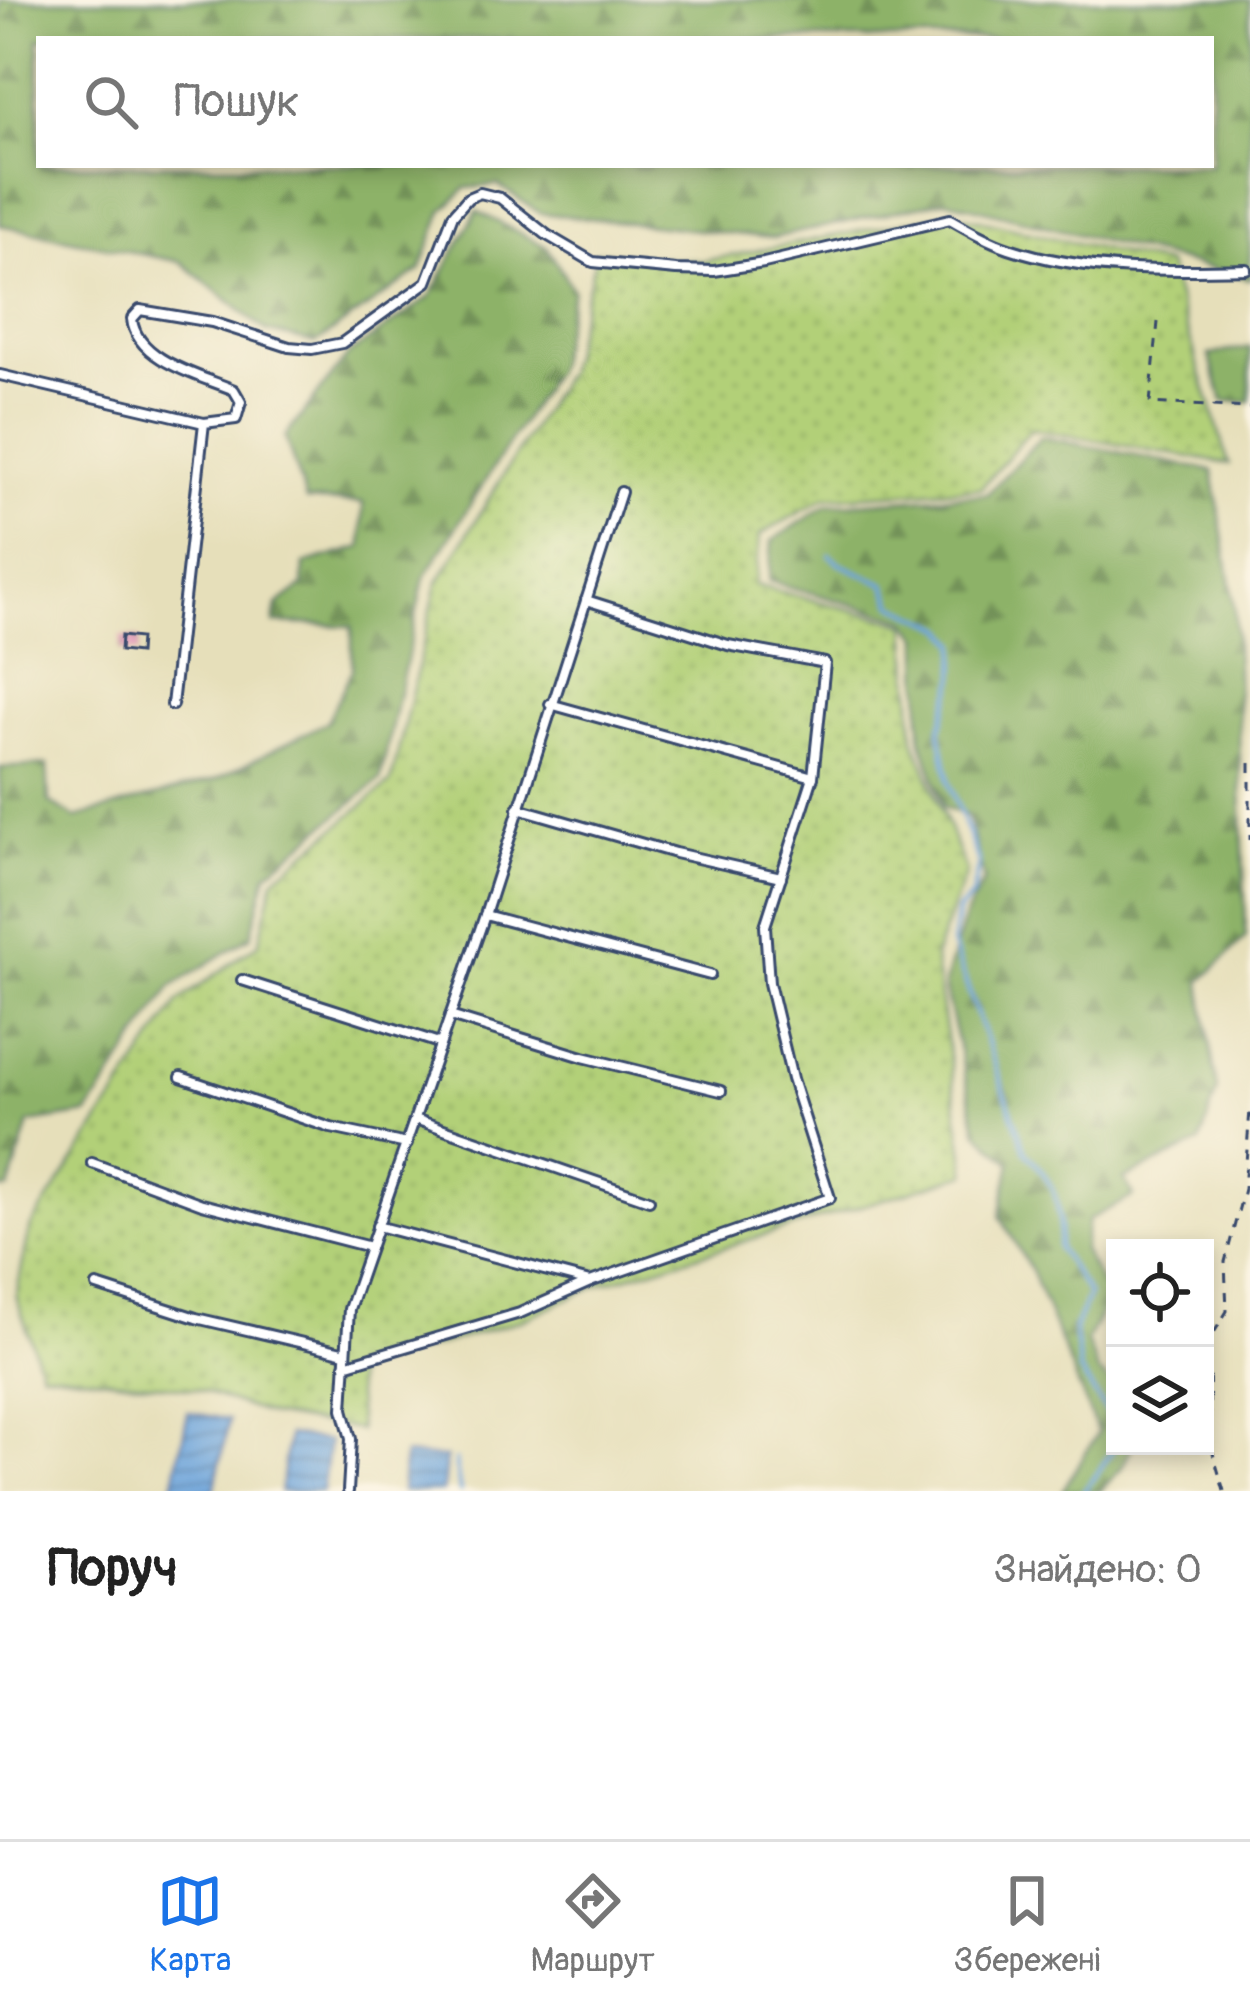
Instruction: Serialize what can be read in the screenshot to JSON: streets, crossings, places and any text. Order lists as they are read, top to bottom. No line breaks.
{"page":{"search":"Пошук","heading":["Поруч","Знайдено: 0"],"nav":["Карта","Маршрут","Збережені"]}}
